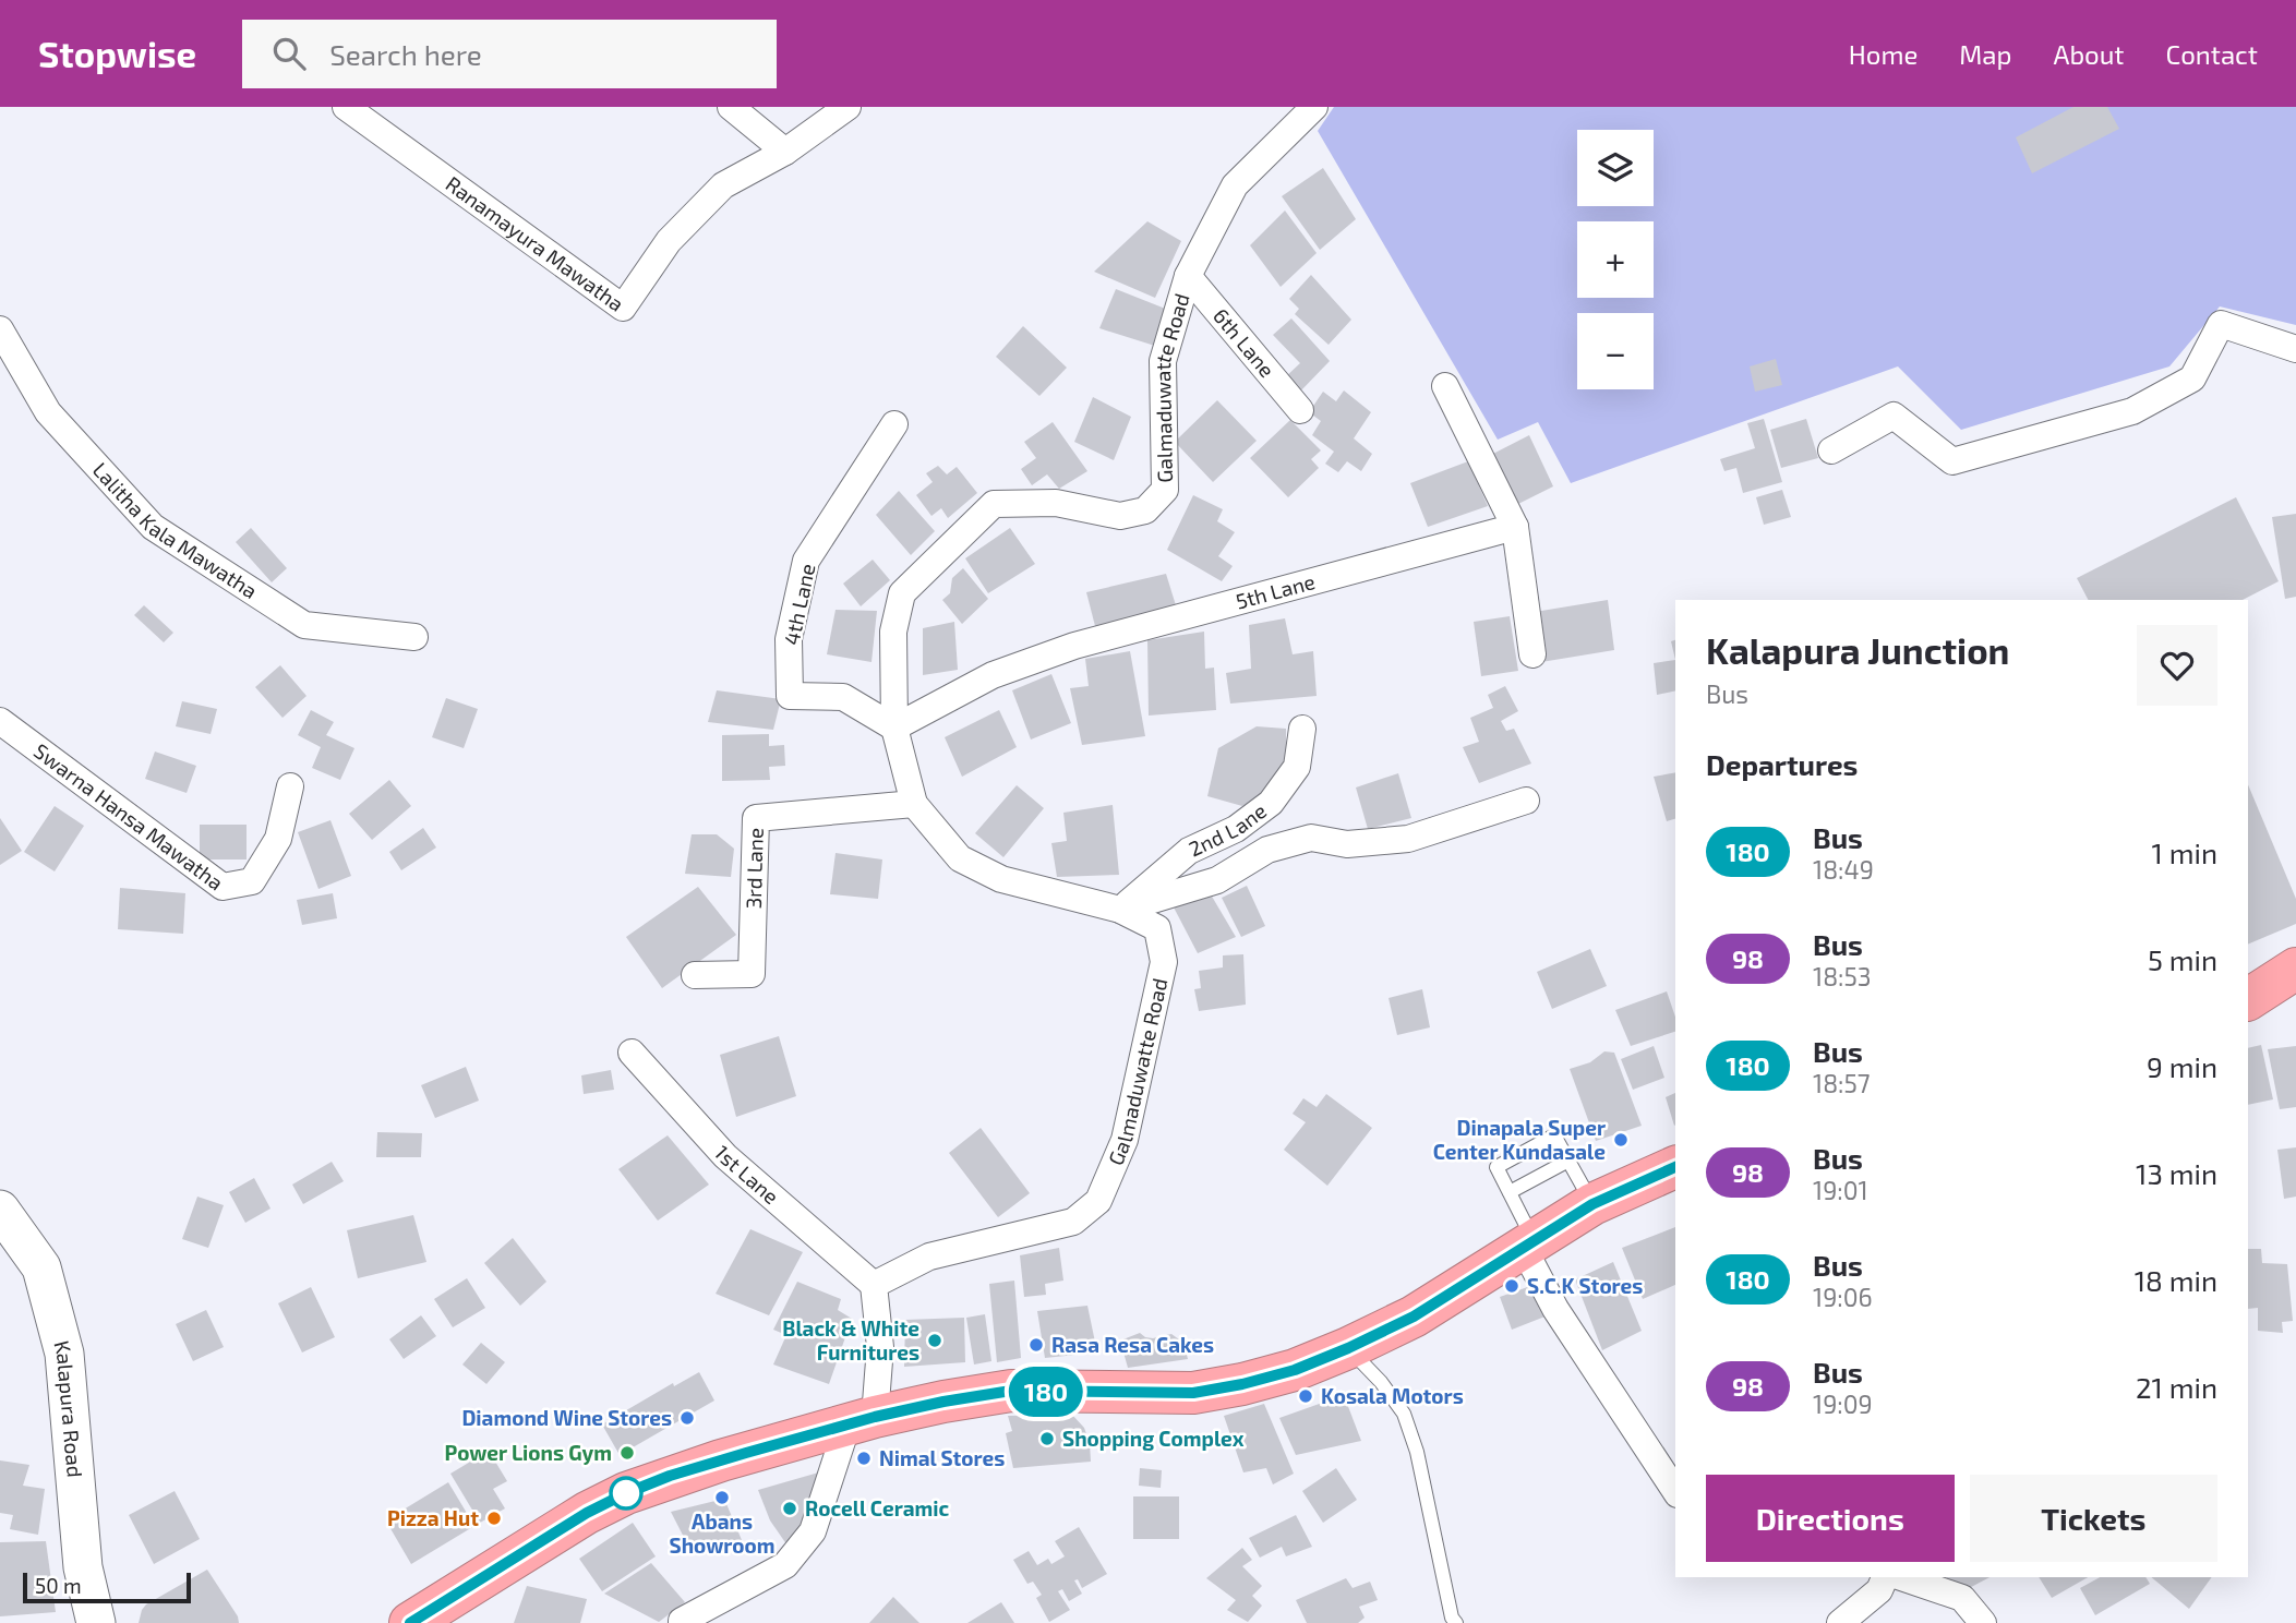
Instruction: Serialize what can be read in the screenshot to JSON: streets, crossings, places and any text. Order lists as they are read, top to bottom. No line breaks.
{"streets":{"street":["Ranamayura Mawatha","6th Lane","Galmaduwatte Road","Lalitha Kala Mawatha","5th Lane","4th Lane","Swarna Hansa Mawatha","2nd Lane","3rd Lane","1st Lane","Kalapura Road"]},"crossings":[["6th Lane","Galmaduwatte Road"],["Galmaduwatte Road","5th Lane"],["Galmaduwatte Road","4th Lane"],["Galmaduwatte Road","2nd Lane"],["Galmaduwatte Road","3rd Lane"],["Galmaduwatte Road","1st Lane"],["5th Lane","4th Lane"]],"places":["Dinapala Super Center Kundasale","S.C.K Stores","Black & White Furnitures","Rasa Resa Cakes","Kosala Motors","Diamond Wine Stores","Shopping Complex","Power Lions Gym","Nimal Stores","Abans Showroom","Rocell Ceramic","Pizza Hut"],"lines":["bus line 180"],"scale_bar":"50 m","page":{"header":"Stopwise","search":"Search here","nav":["Home","Map","About","Contact"],"on_map":"180","map_buttons":["+","−"],"heading":[["Kalapura Junction","Bus"],"Departures"],"list":[{"mark":"180","name":"Bus","note":"18:49","value":"1 min"},{"mark":"98","name":"Bus","note":"18:53","value":"5 min"},{"mark":"180","name":"Bus","note":"18:57","value":"9 min"},{"mark":"98","name":"Bus","note":"19:01","value":"13 min"},{"mark":"180","name":"Bus","note":"19:06","value":"18 min"},{"mark":"98","name":"Bus","note":"19:09","value":"21 min"}],"buttons":["Directions","Tickets"],"scale":"50 m"}}
